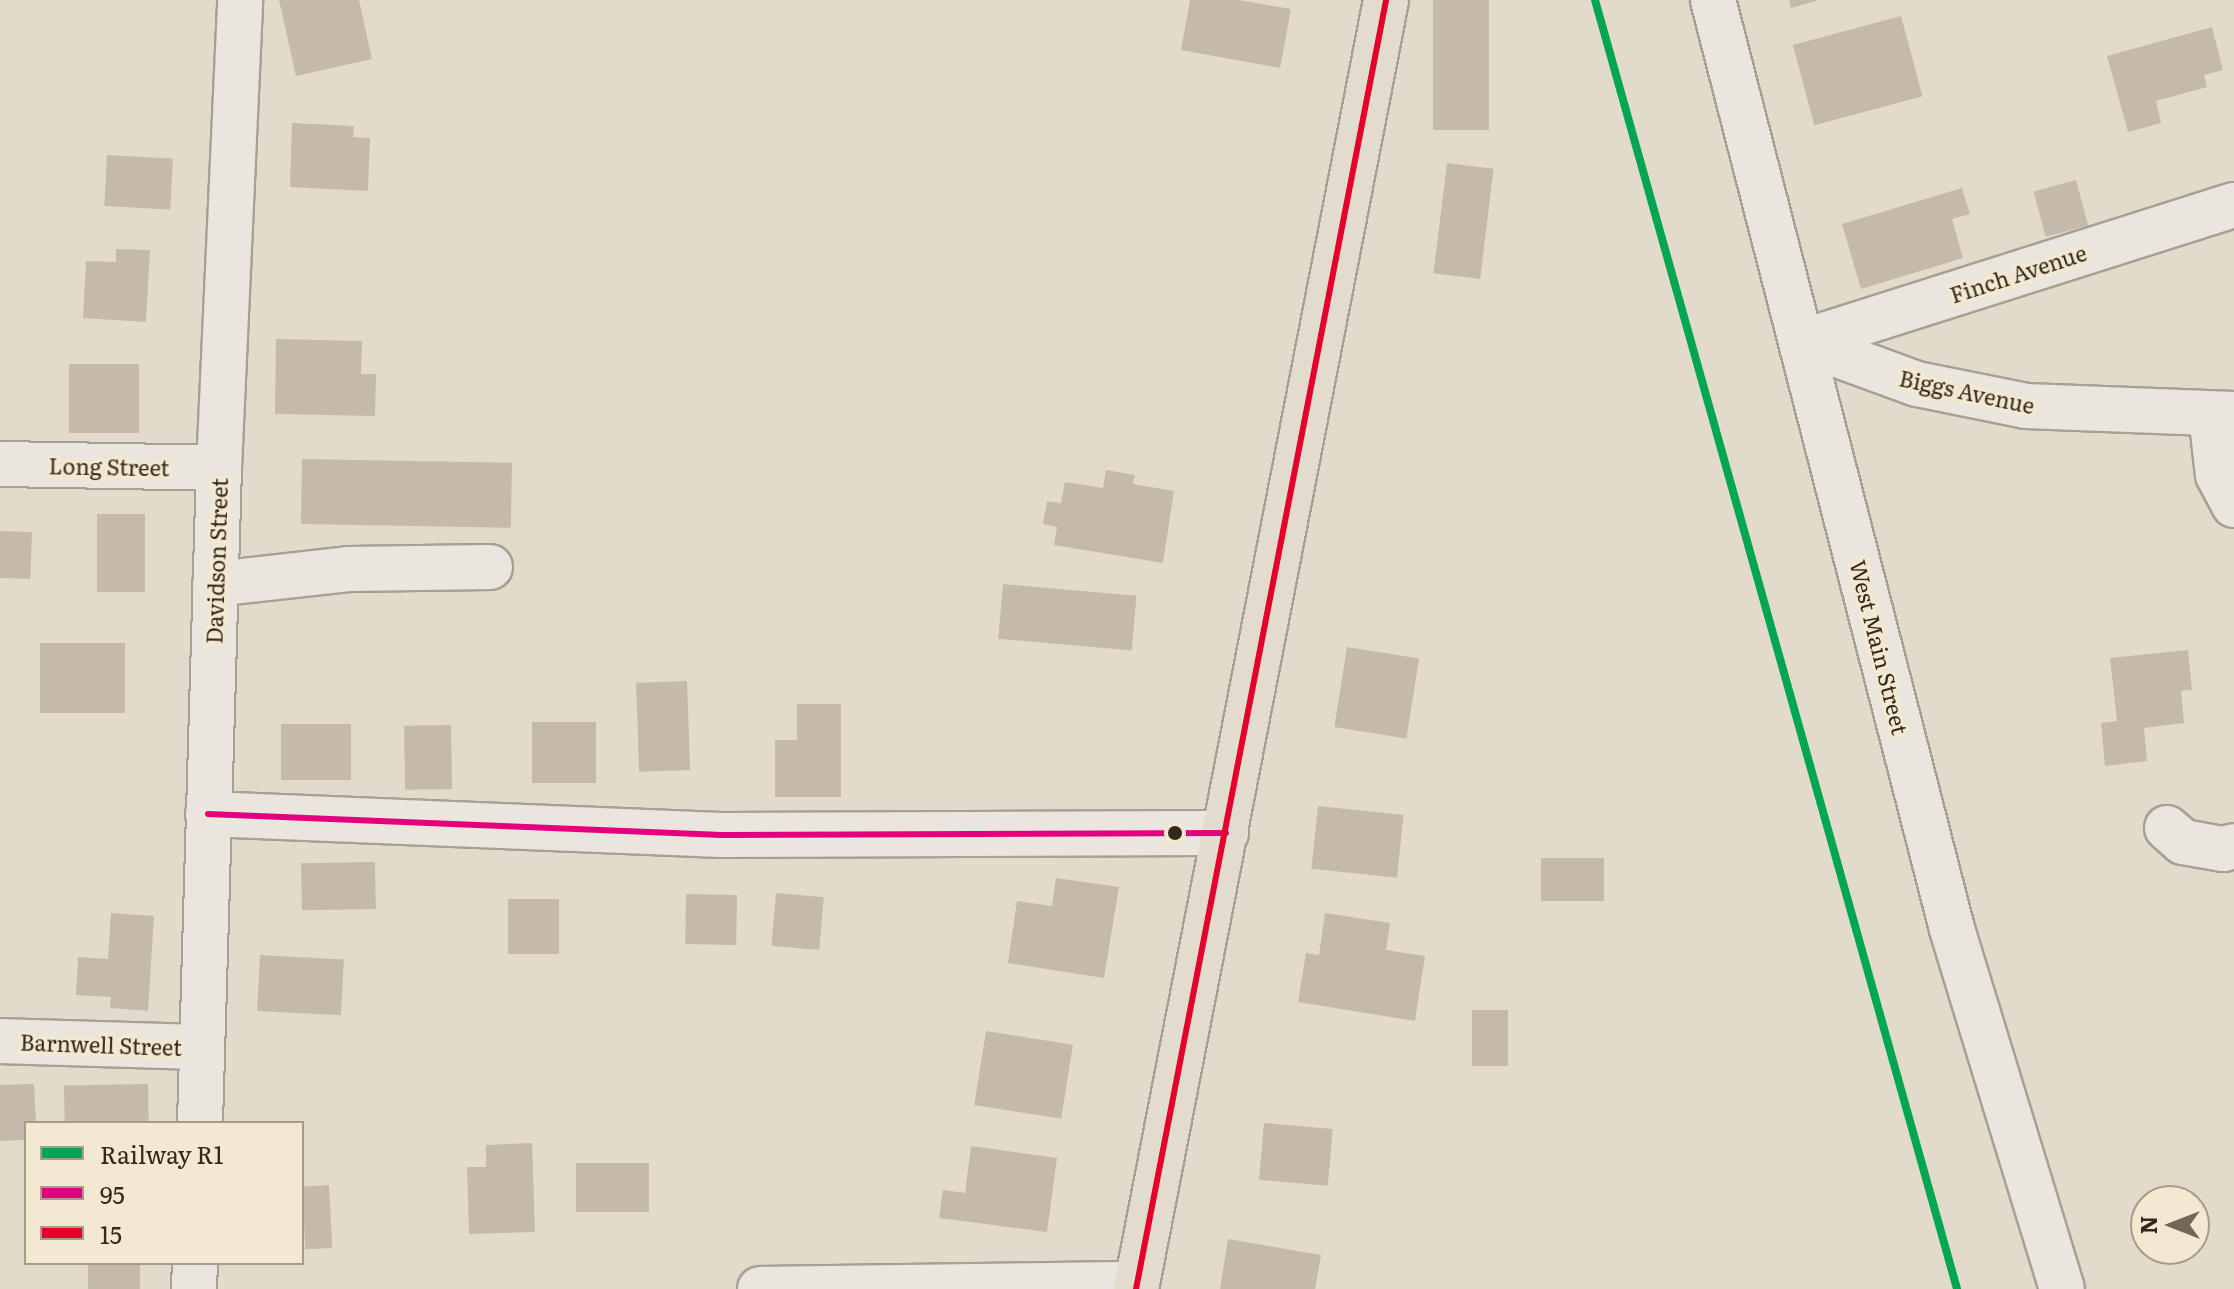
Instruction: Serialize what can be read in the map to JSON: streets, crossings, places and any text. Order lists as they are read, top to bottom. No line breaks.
{"streets":{"street":["Finch Avenue","Biggs Avenue","Long Street","Davidson Street","West Main Street","Barnwell Street"]},"crossings":[["Finch Avenue","Biggs Avenue"],["Finch Avenue","West Main Street"],["Biggs Avenue","West Main Street"],["Long Street","Davidson Street"],["Davidson Street","Barnwell Street"]],"lines":["rail line R1","transit line 15","transit line 95"],"legend":["Railway R1","95","15"],"north":"left"}
